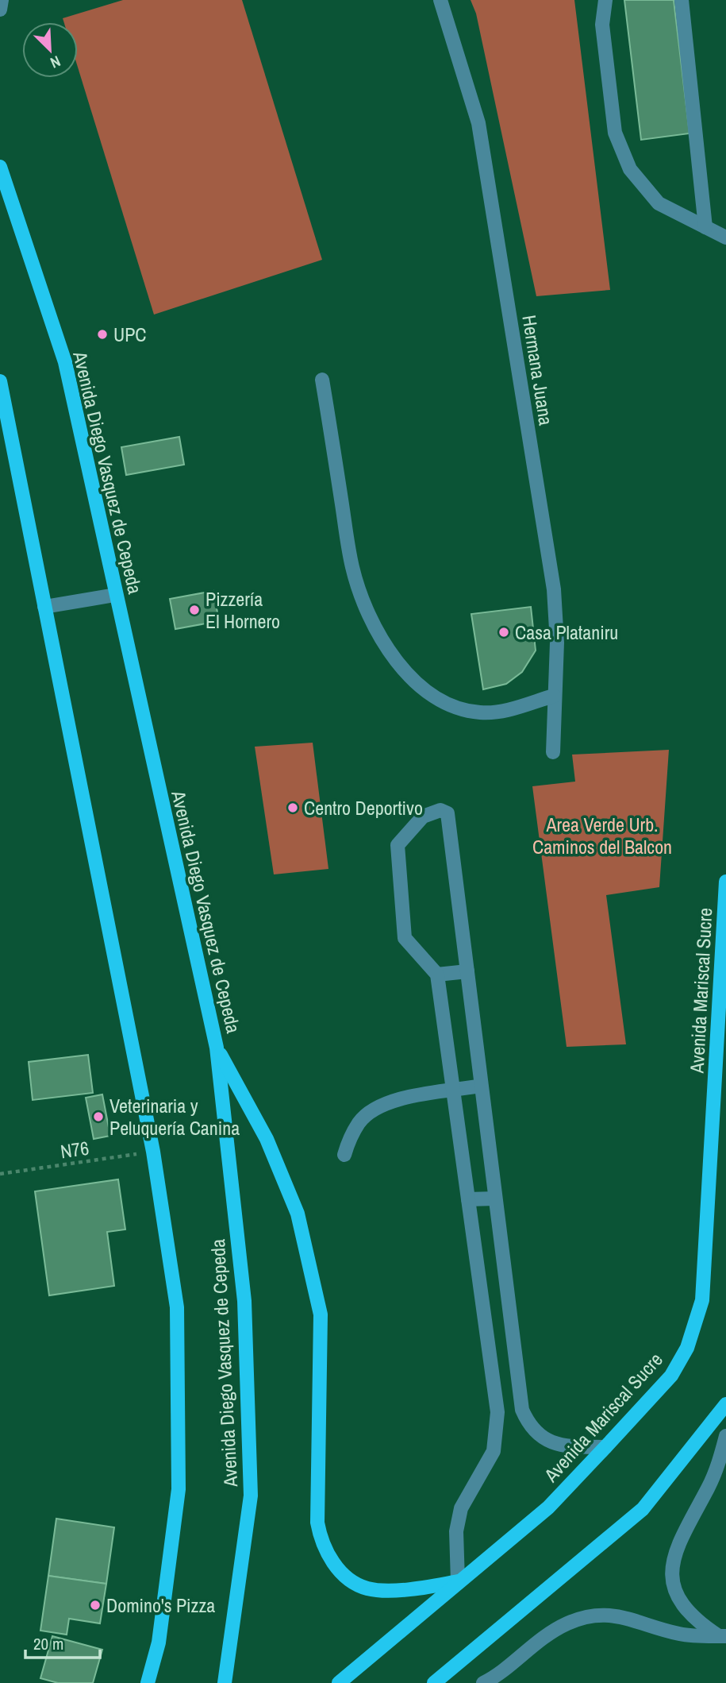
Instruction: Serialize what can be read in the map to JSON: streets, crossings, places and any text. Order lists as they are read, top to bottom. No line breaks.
{"streets":{"main road":["Avenida Diego Vasquez de Cepeda","Avenida Mariscal Sucre"],"street":["Hermana Juana"],"path":["N76"]},"parks":["Area Verde Urb. Caminos del Balcon"],"places":["UPC","Pizzería El Hornero","Casa Plataniru","Centro Deportivo","Veterinaria y Peluquería Canina","Domino's Pizza"],"scale_bar":"20 m","north":"bottom right"}
